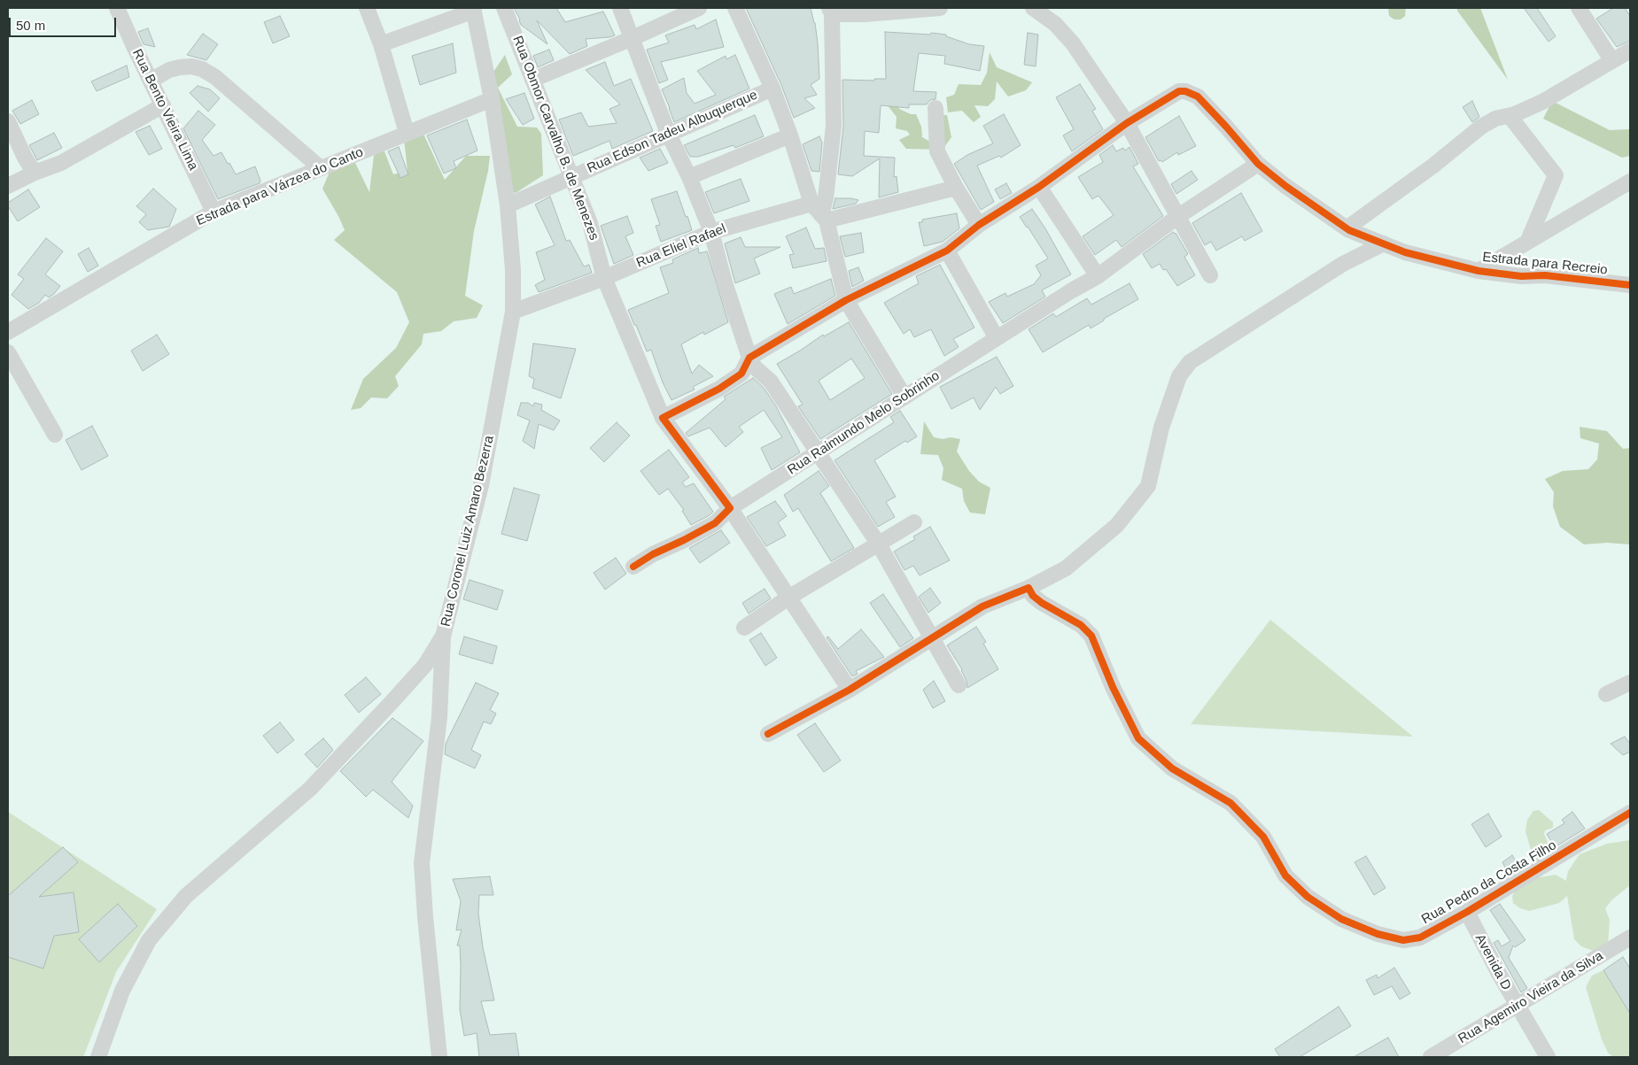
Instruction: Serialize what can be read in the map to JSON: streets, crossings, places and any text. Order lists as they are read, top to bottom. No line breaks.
{"streets":{"street":["Rua Bento Vieira Lima","Rua Edson Tadeu Albuquerque","Rua Obmor Carvalho B. de Menezes","Estrada para Várzea do Canto","Rua Eliel Rafael","Estrada para Recreio","Rua Raimundo Melo Sobrinho","Rua Coronel Luiz Amaro Bezerra","Rua Pedro da Costa Filho","Avenida D","Rua Agemiro Vieira da Silva"]},"crossings":[["Rua Bento Vieira Lima","Estrada para Várzea do Canto"],["Rua Edson Tadeu Albuquerque","Rua Obmor Carvalho B. de Menezes"],["Rua Edson Tadeu Albuquerque","Rua Coronel Luiz Amaro Bezerra"],["Rua Obmor Carvalho B. de Menezes","Rua Eliel Rafael"],["Rua Obmor Carvalho B. de Menezes","Rua Raimundo Melo Sobrinho"],["Estrada para Várzea do Canto","Rua Coronel Luiz Amaro Bezerra"],["Rua Eliel Rafael","Rua Coronel Luiz Amaro Bezerra"],["Estrada para Recreio","Rua Raimundo Melo Sobrinho"],["Rua Pedro da Costa Filho","Avenida D"],["Avenida D","Rua Agemiro Vieira da Silva"]],"scale_bar":"50 m"}
